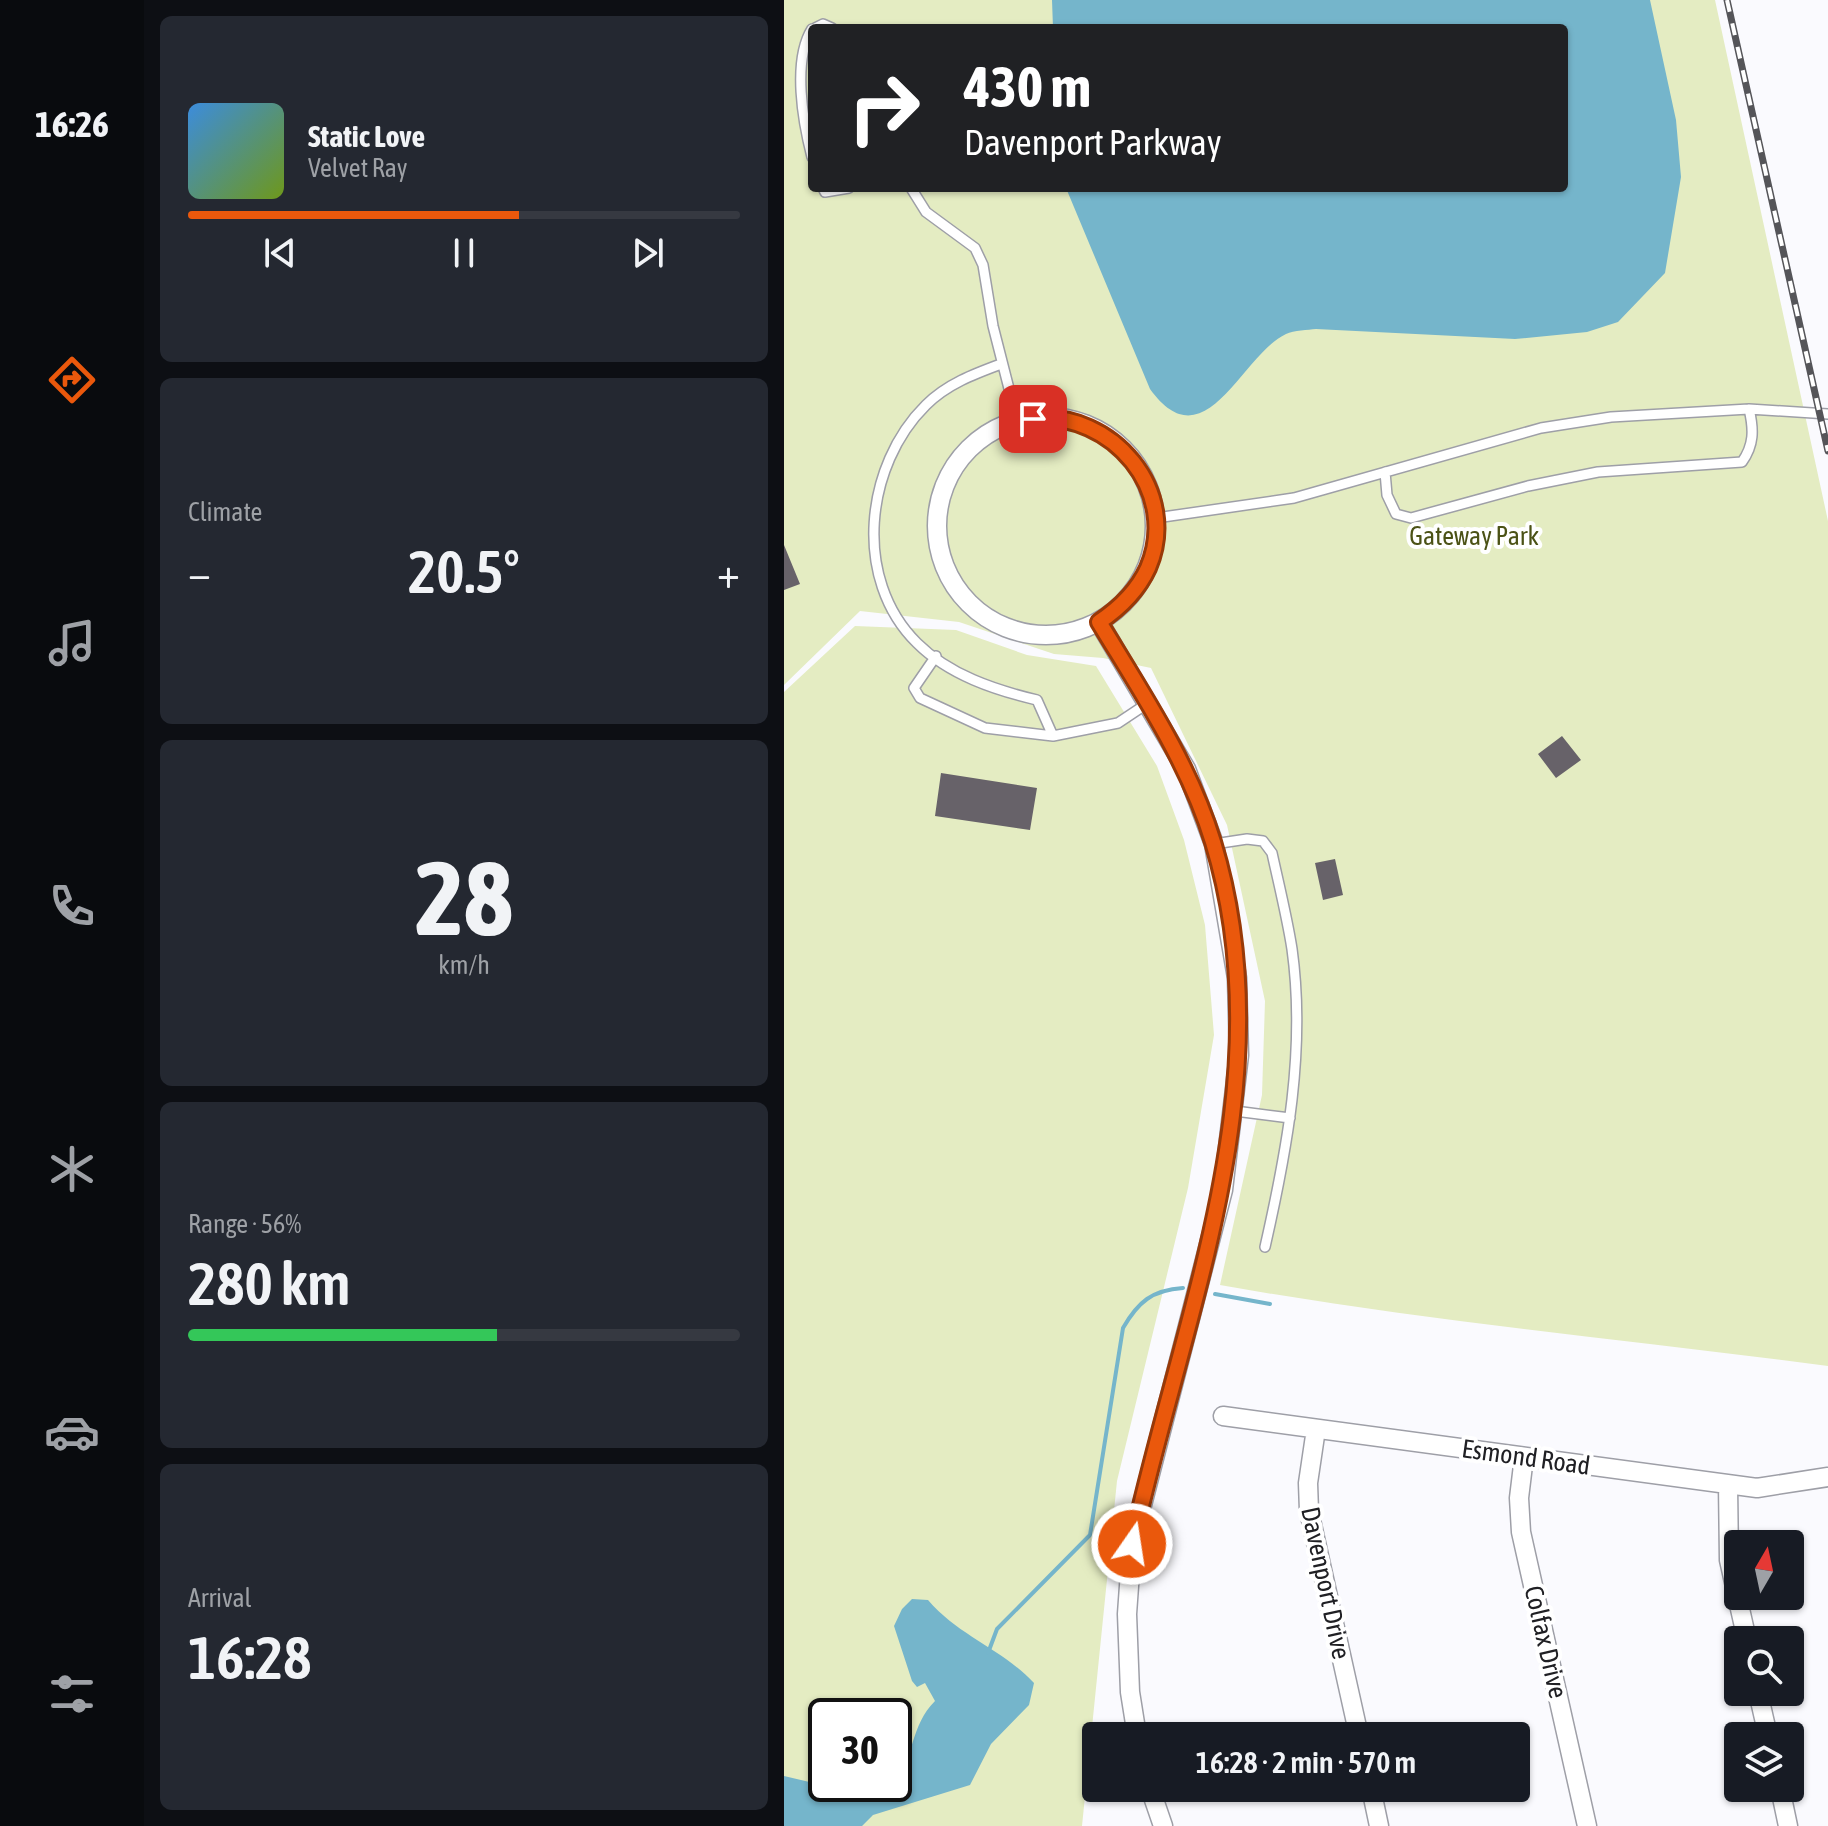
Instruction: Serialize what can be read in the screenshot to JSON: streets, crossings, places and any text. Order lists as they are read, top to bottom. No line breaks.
{"streets":{"street":["Esmond Road","Davenport Drive","Colfax Drive"]},"crossings":[["Esmond Road","Davenport Drive"],["Esmond Road","Colfax Drive"]],"parks":["Gateway Park"],"north":"top","page":{"tabs":"16:26","turn":["430 m","Davenport Parkway"],"song":["Static Love","Velvet Ray"],"tile":["Climate",["28","km/h"],["Range · 56%","280 km"],["Arrival","16:28"]],"heat":["−","20.5°","+"],"limit":"30","trip":"16:28 · 2 min · 570 m"}}
